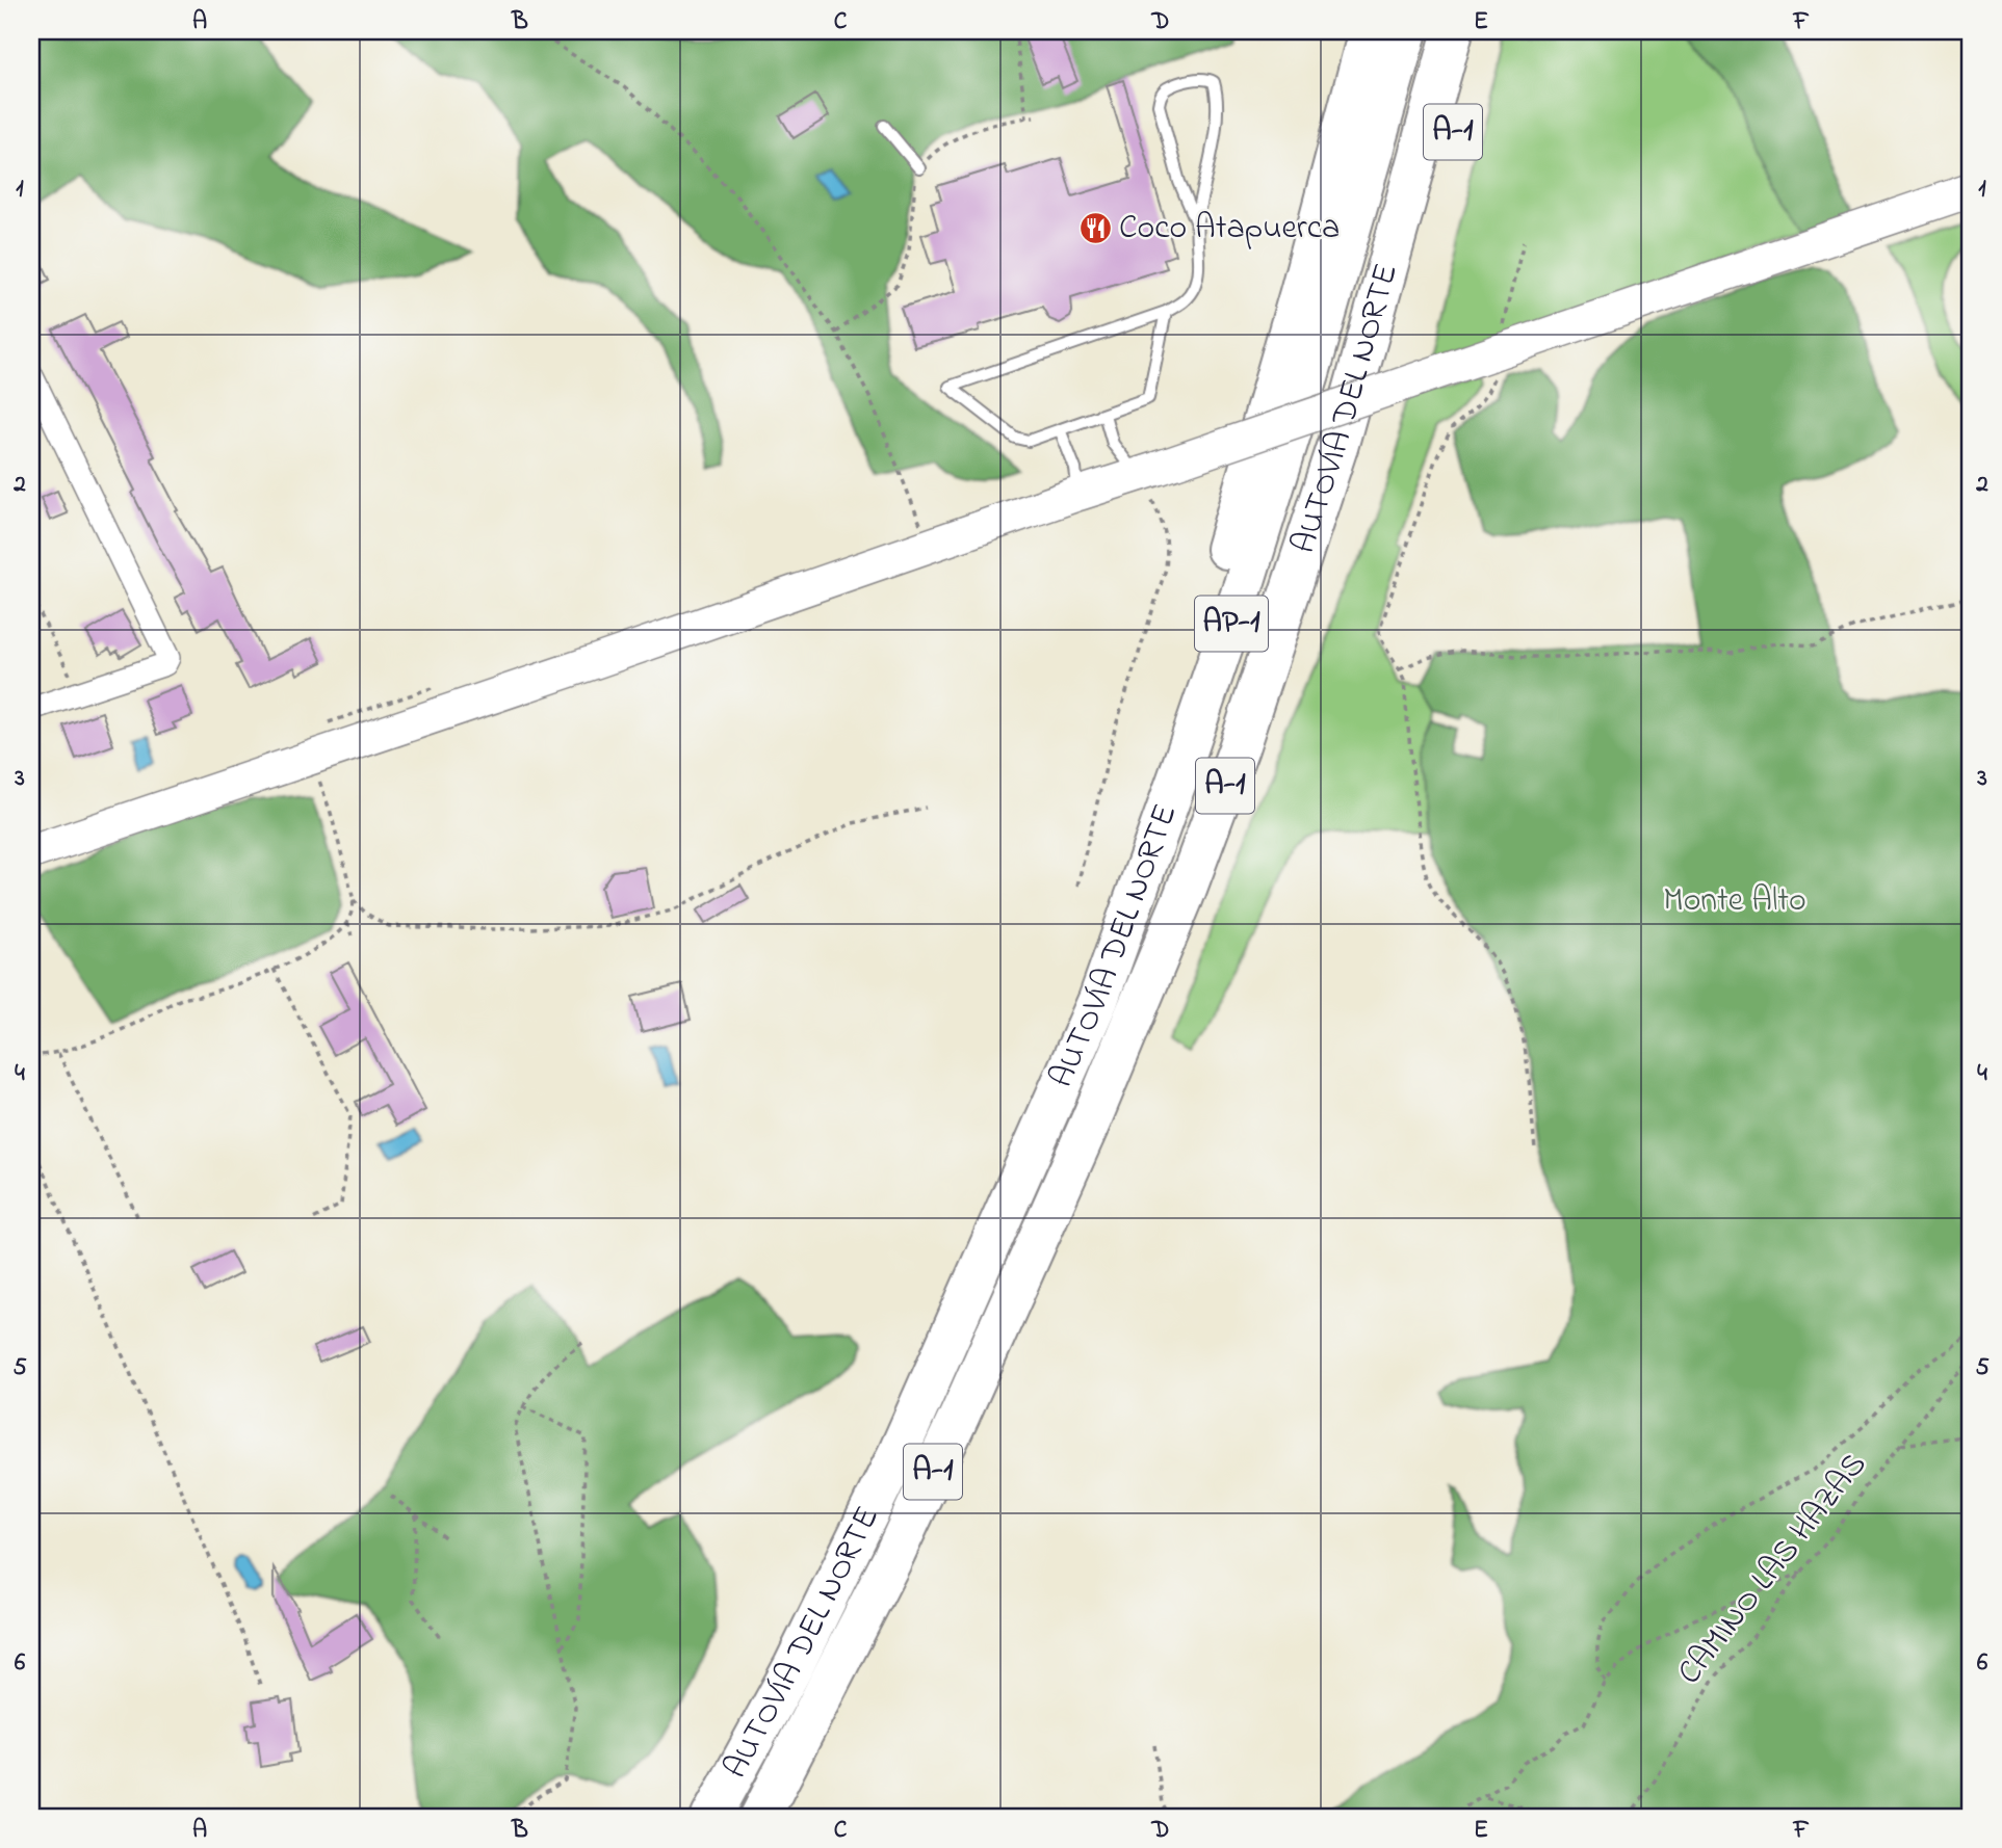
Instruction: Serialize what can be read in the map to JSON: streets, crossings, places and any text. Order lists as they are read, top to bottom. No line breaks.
{"streets":{"highway":["A-1","AUTOVÍA DEL NORTE","AP-1"],"path":["CAMINO LAS HAZAS"]},"crossings":[["A-1","AUTOVÍA DEL NORTE"]],"parks":["Monte Alto"],"places":{"restaurant":["Coco Atapuerca"]},"grid":{"columns":["A","B","C","D","E","F"],"rows":["1","2","3","4","5","6"]}}
